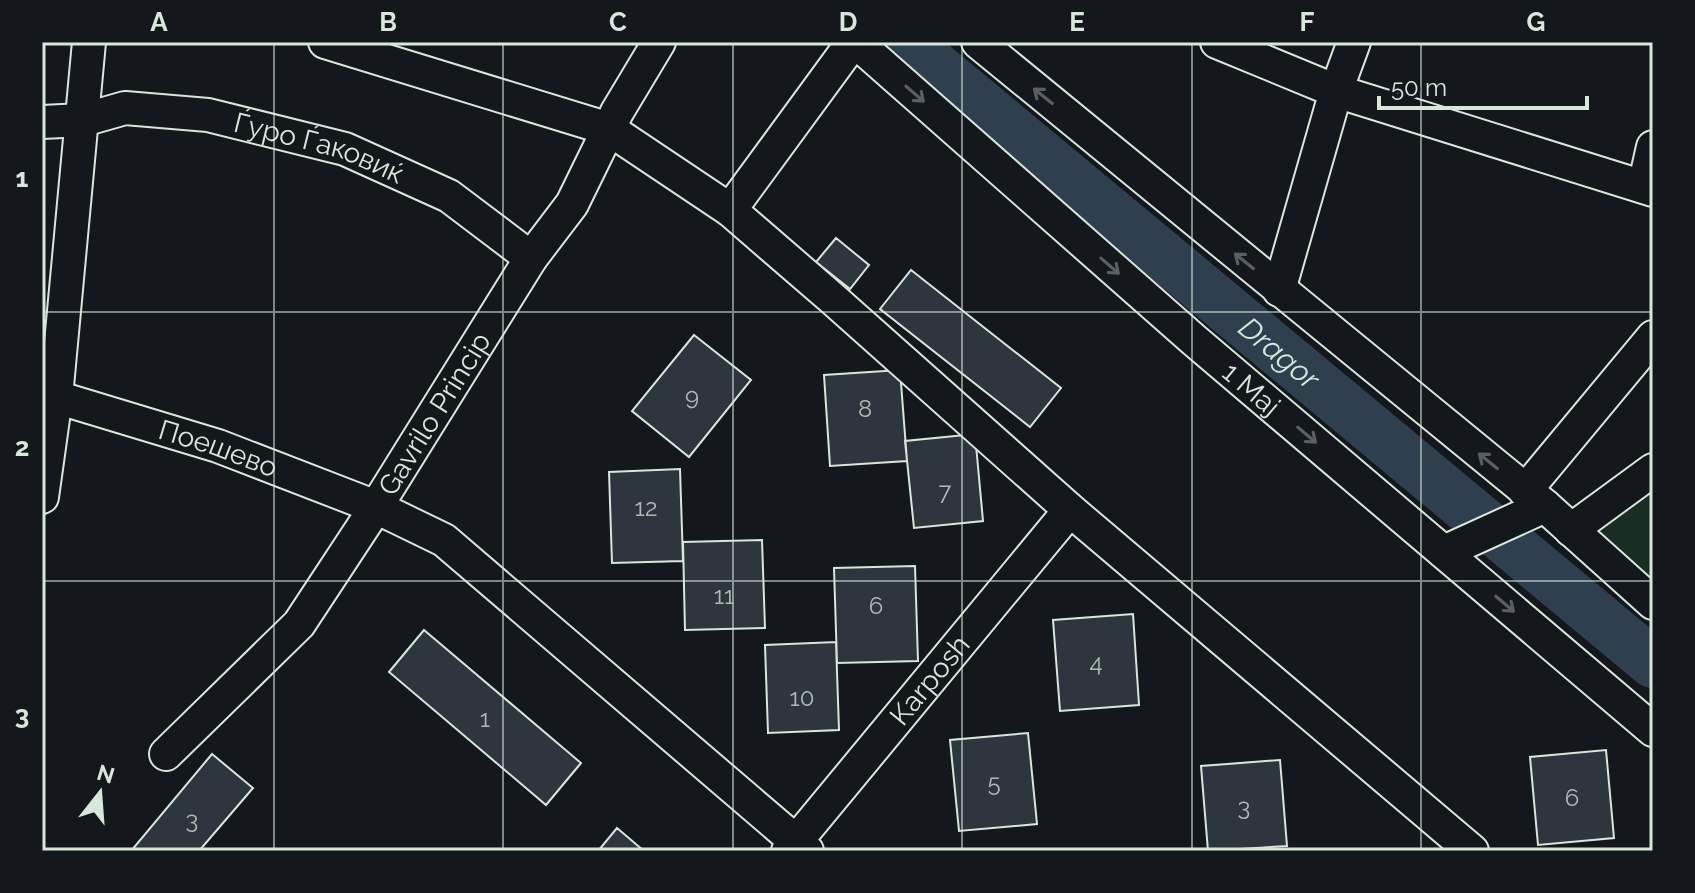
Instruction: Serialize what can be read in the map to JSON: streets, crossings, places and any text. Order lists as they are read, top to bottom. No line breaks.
{"streets":{"street":["Ѓуро Ѓаковиќ","1 Maj","Gavrilo Princip","Поешево","Karposh"]},"crossings":[["Ѓуро Ѓаковиќ","Gavrilo Princip"],["Gavrilo Princip","Поешево"],["Поешево","Karposh"]],"water":["Dragor"],"house_numbers":["9","8","7","12","11","6","4","10","1","5","6","3","3"],"scale_bar":"50 m","north":"top","grid":{"columns":["A","B","C","D","E","F","G"],"rows":["1","2","3"]}}
